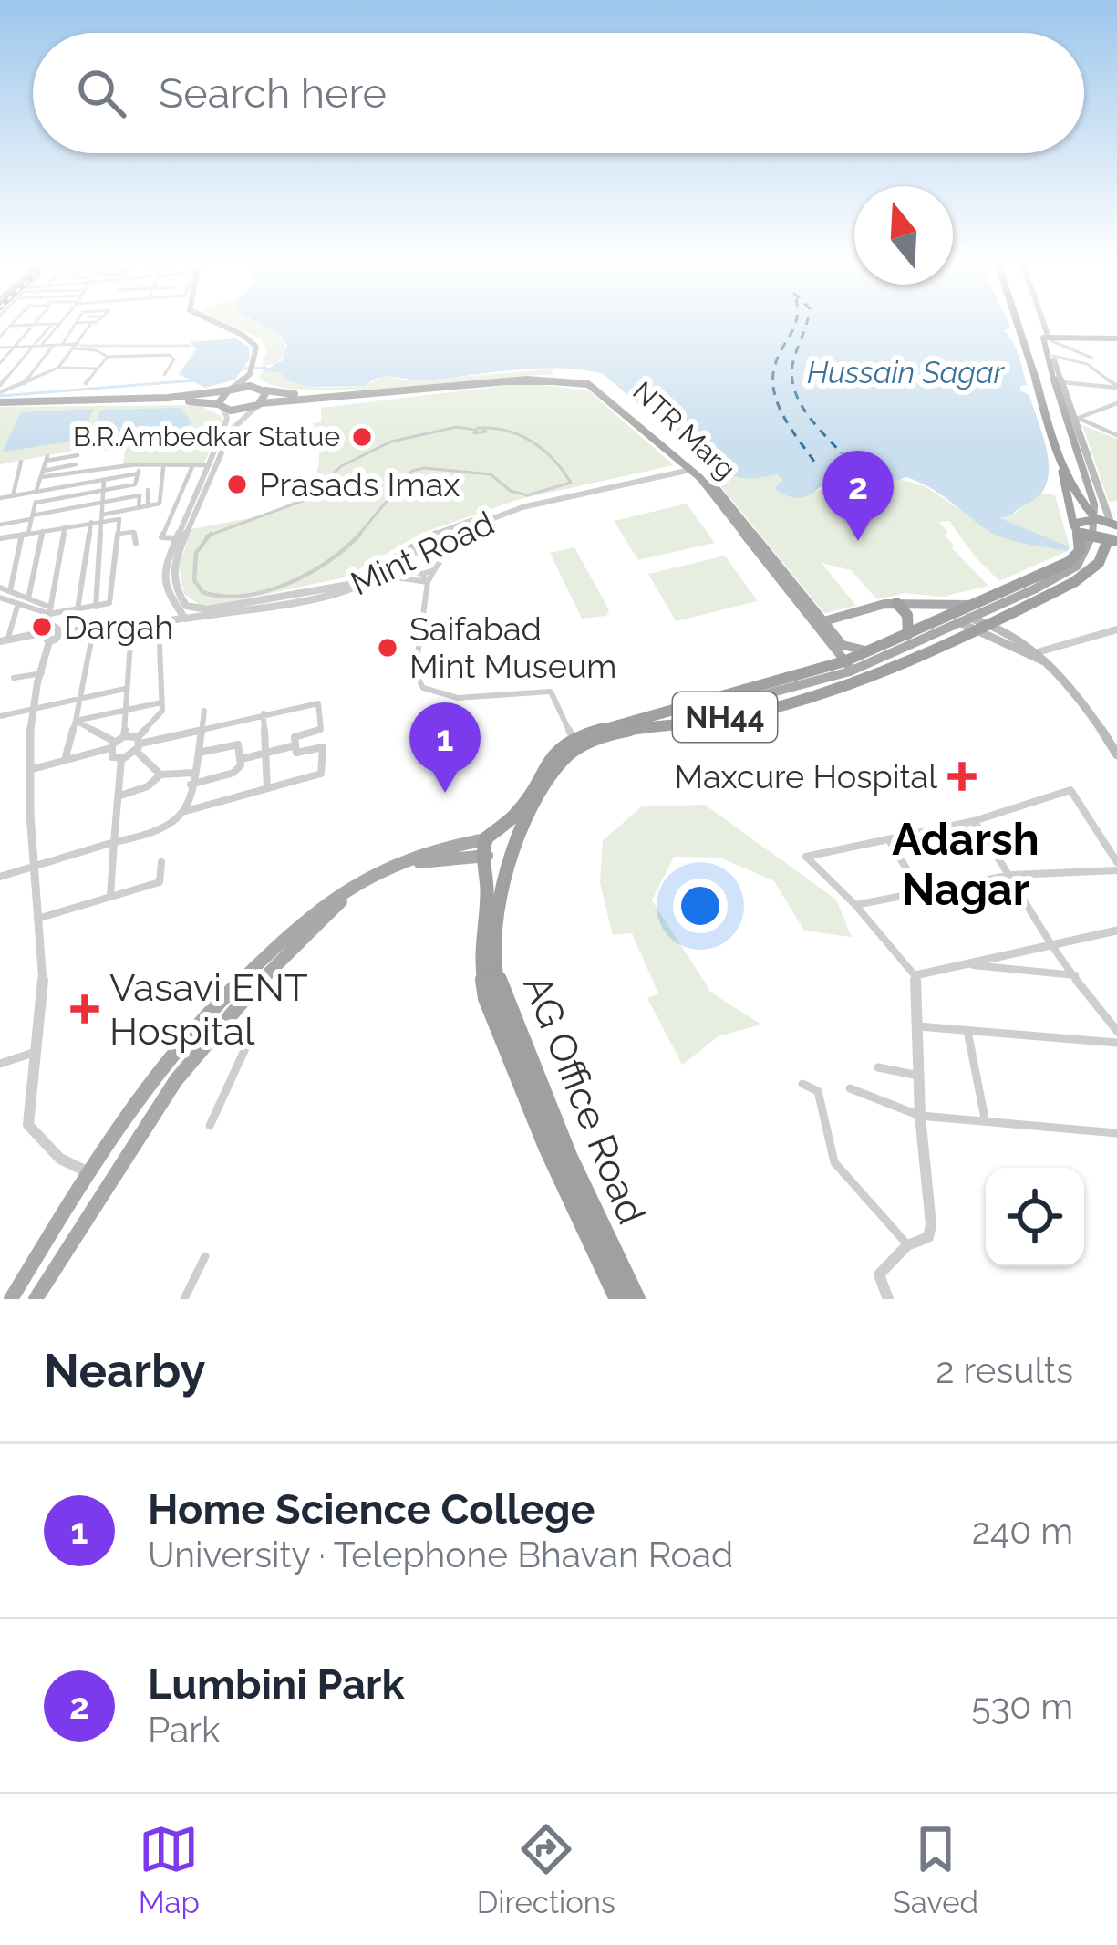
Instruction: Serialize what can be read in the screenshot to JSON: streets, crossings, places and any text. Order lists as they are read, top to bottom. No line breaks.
{"streets":{"highway":["NH44","AG Office Road"],"main road":["NTR Marg"],"street":["Mint Road"]},"crossings":[["NTR Marg","Mint Road"],["NTR Marg","NH44"],["NH44","AG Office Road"]],"districts":["Adarsh Nagar"],"water":["Hussain Sagar"],"places":{"other":["B.R.Ambedkar Statue","Prasads Imax","Dargah","Saifabad Mint Museum"],"health":["Maxcure Hospital","Vasavi ENT Hospital"]},"north":"top","page":{"search":"Search here","pins":["2","1"],"heading":["Nearby","2 results"],"list":[{"mark":"1","name":"Home Science College","note":"University · Telephone Bhavan Road","value":"240 m"},{"mark":"2","name":"Lumbini Park","note":"Park","value":"530 m"}],"nav":["Map","Directions","Saved"]}}
